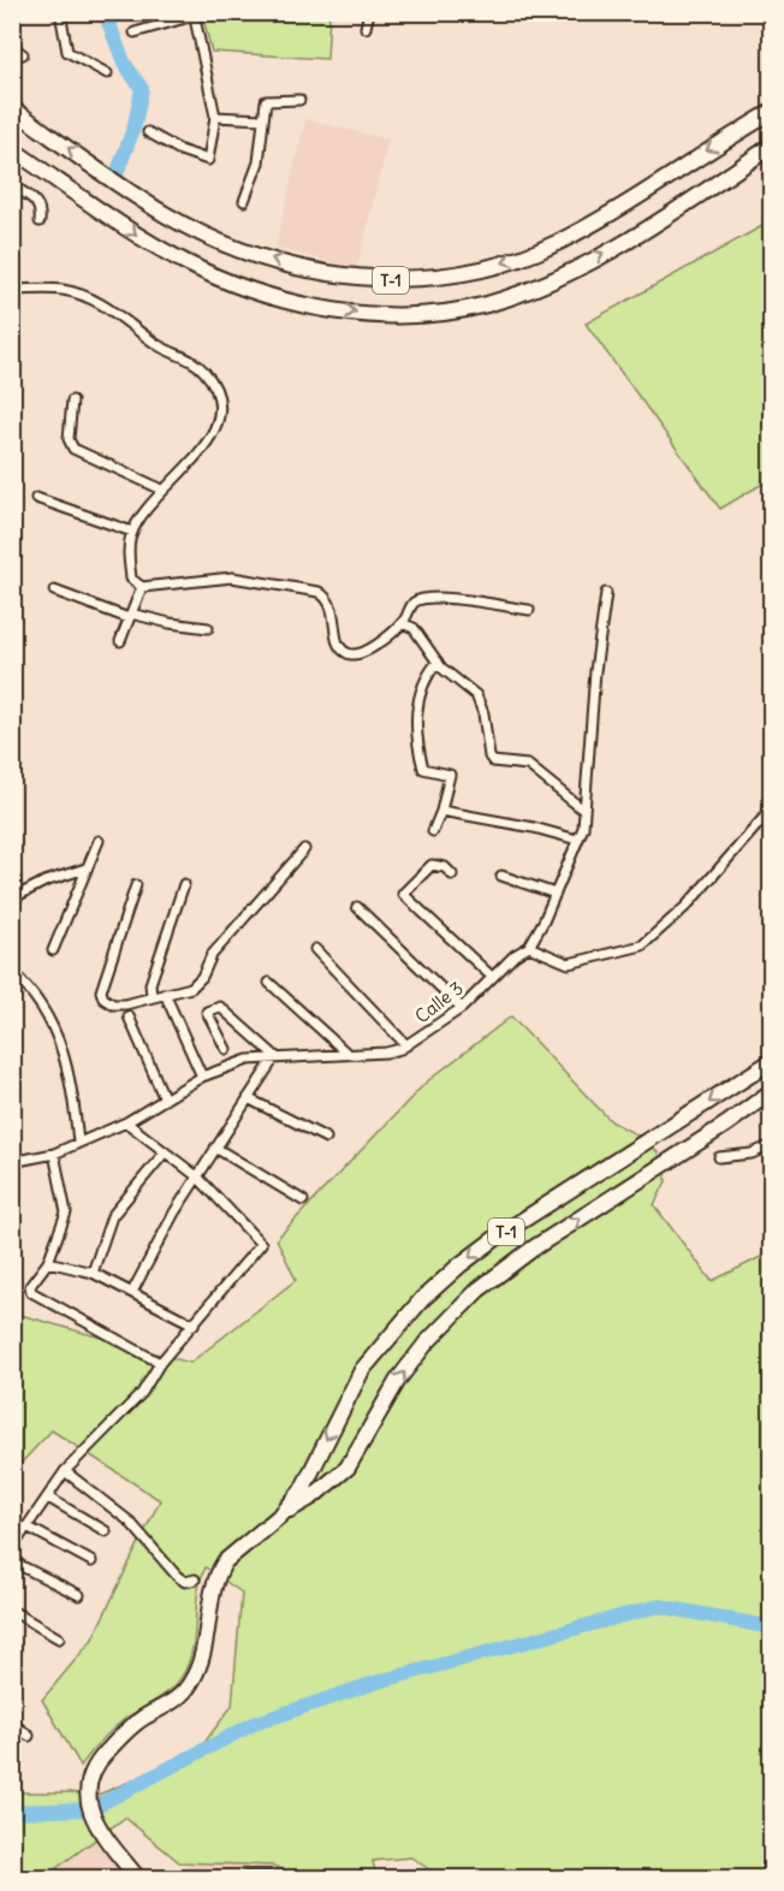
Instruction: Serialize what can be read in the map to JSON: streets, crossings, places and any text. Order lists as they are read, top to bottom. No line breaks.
{"streets":{"highway":["T-1"],"street":["Calle 3"]}}
